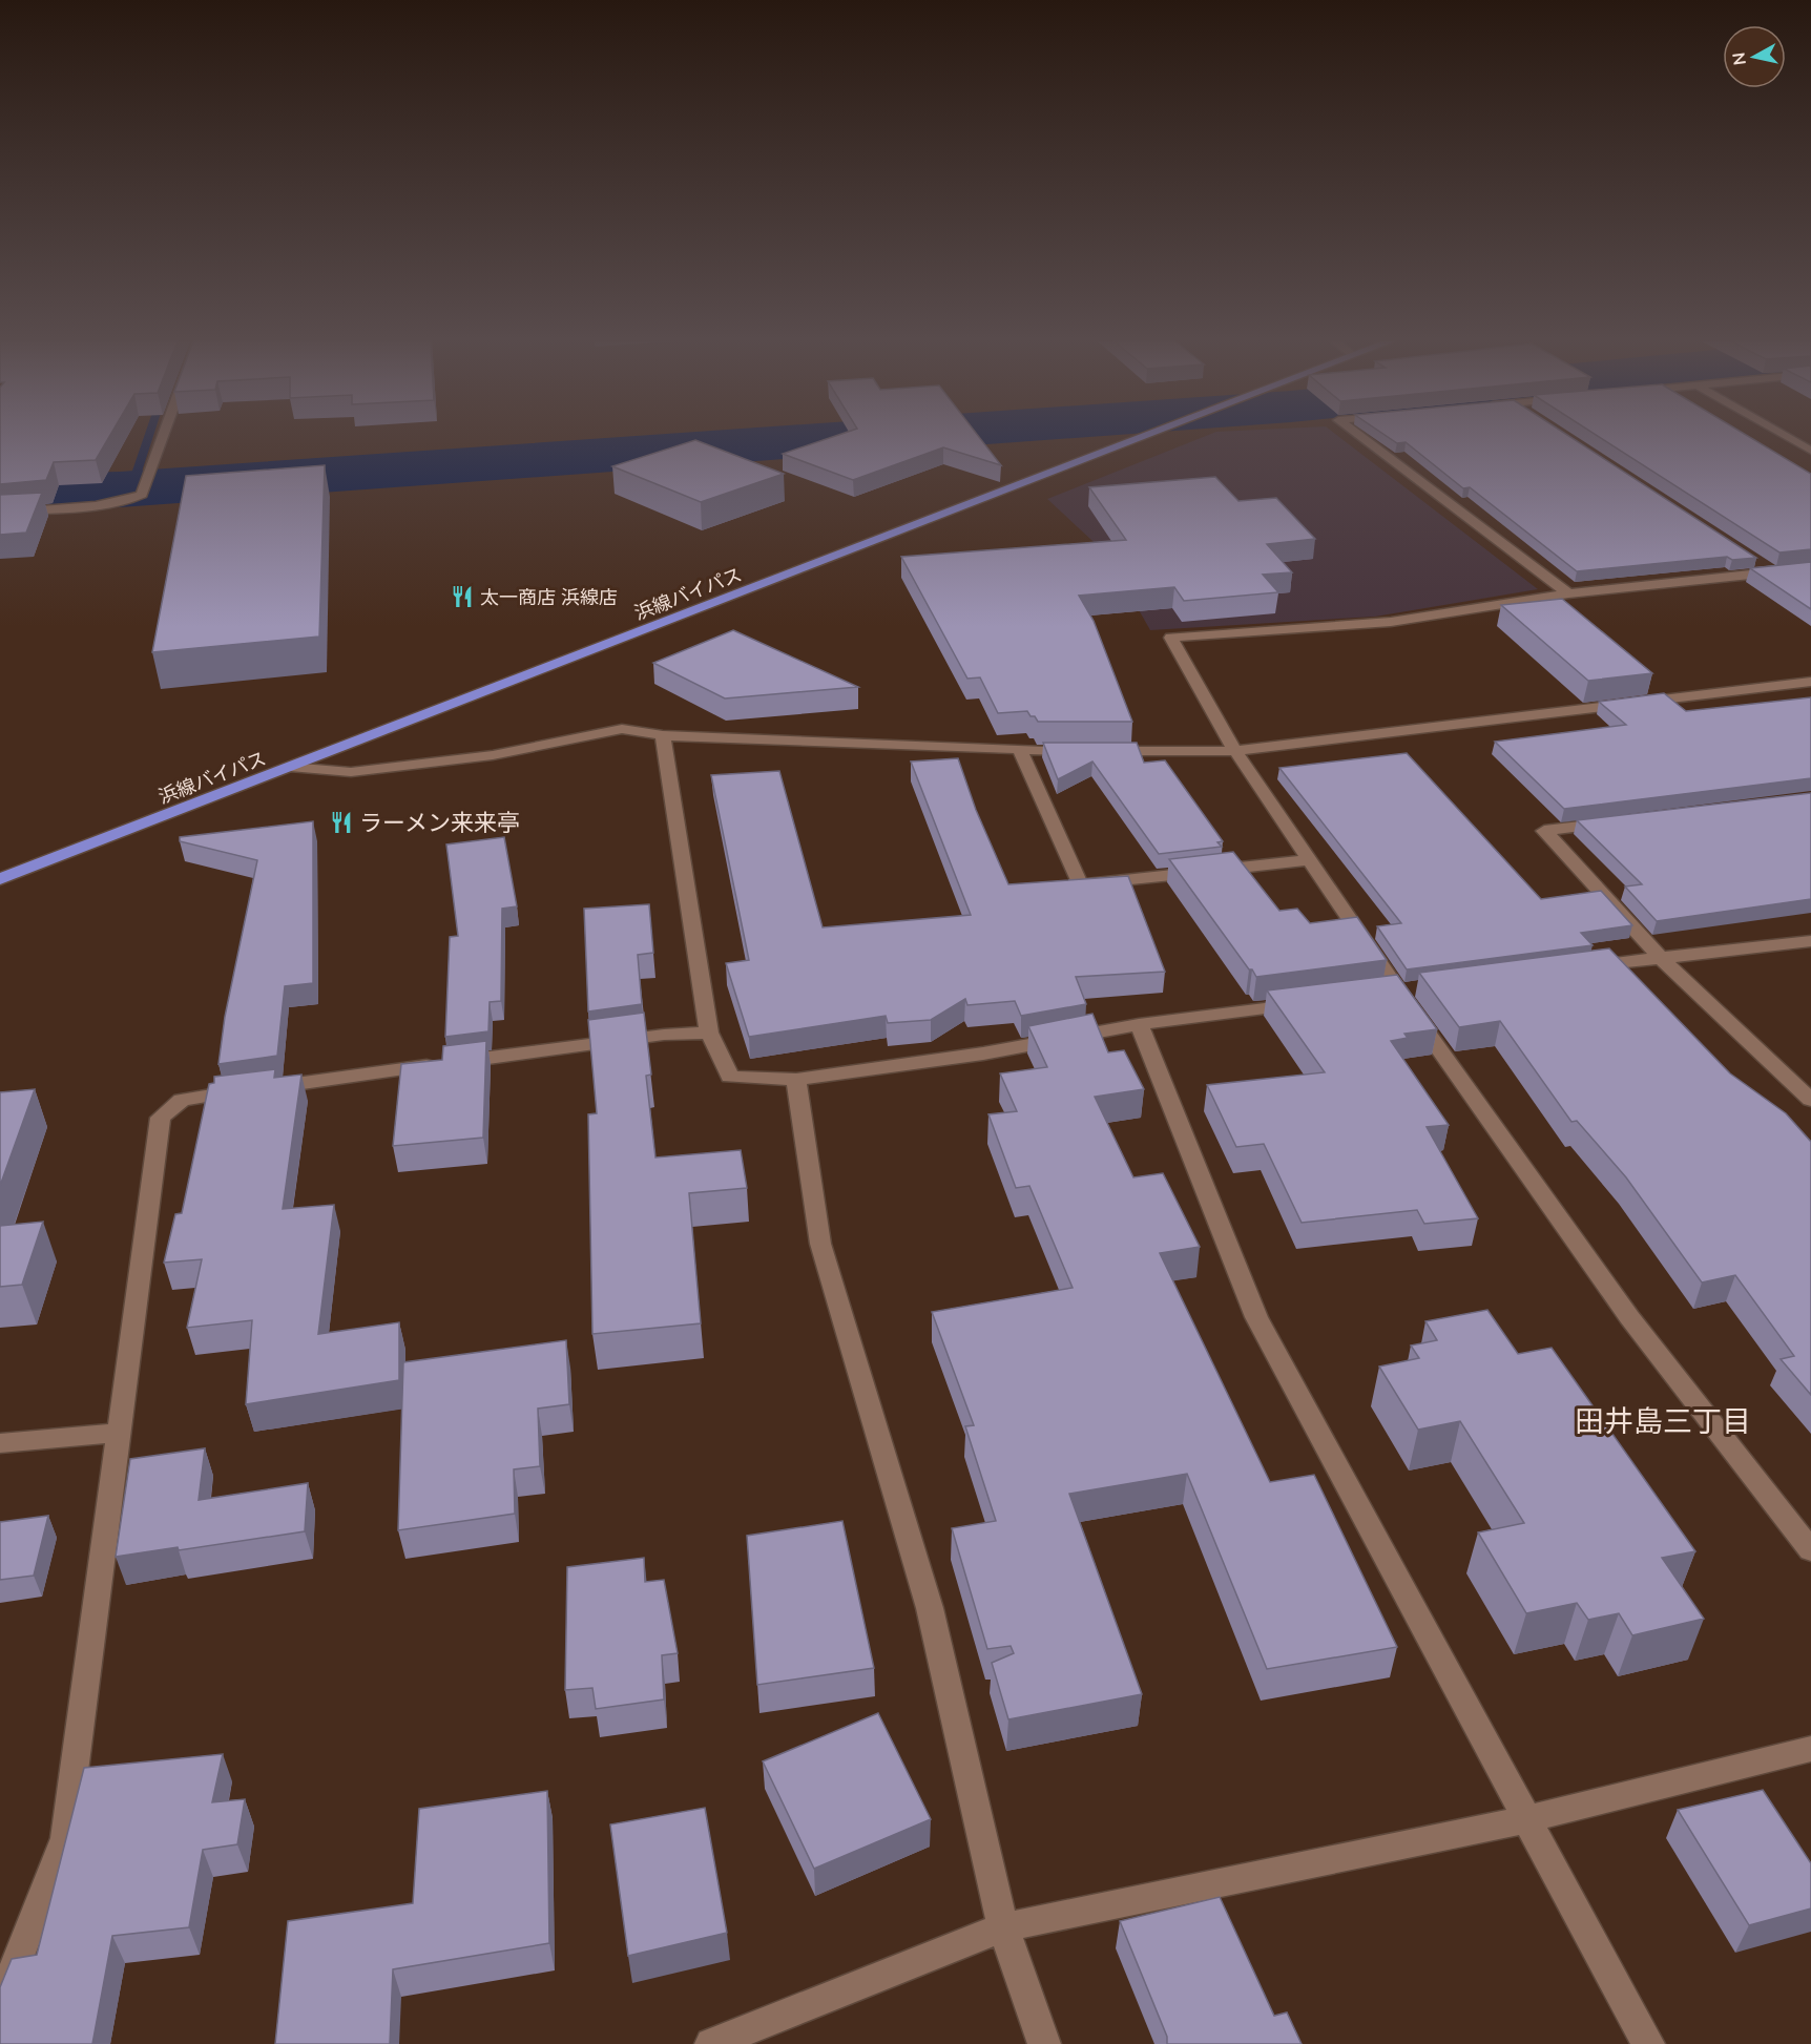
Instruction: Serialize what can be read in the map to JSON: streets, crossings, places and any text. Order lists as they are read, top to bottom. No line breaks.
{"streets":{"highway":["浜線バイパス"]},"districts":["田井島三丁目"],"places":{"restaurant":["太一商店 浜線店","ラーメン来来亭"]},"north":"left"}
